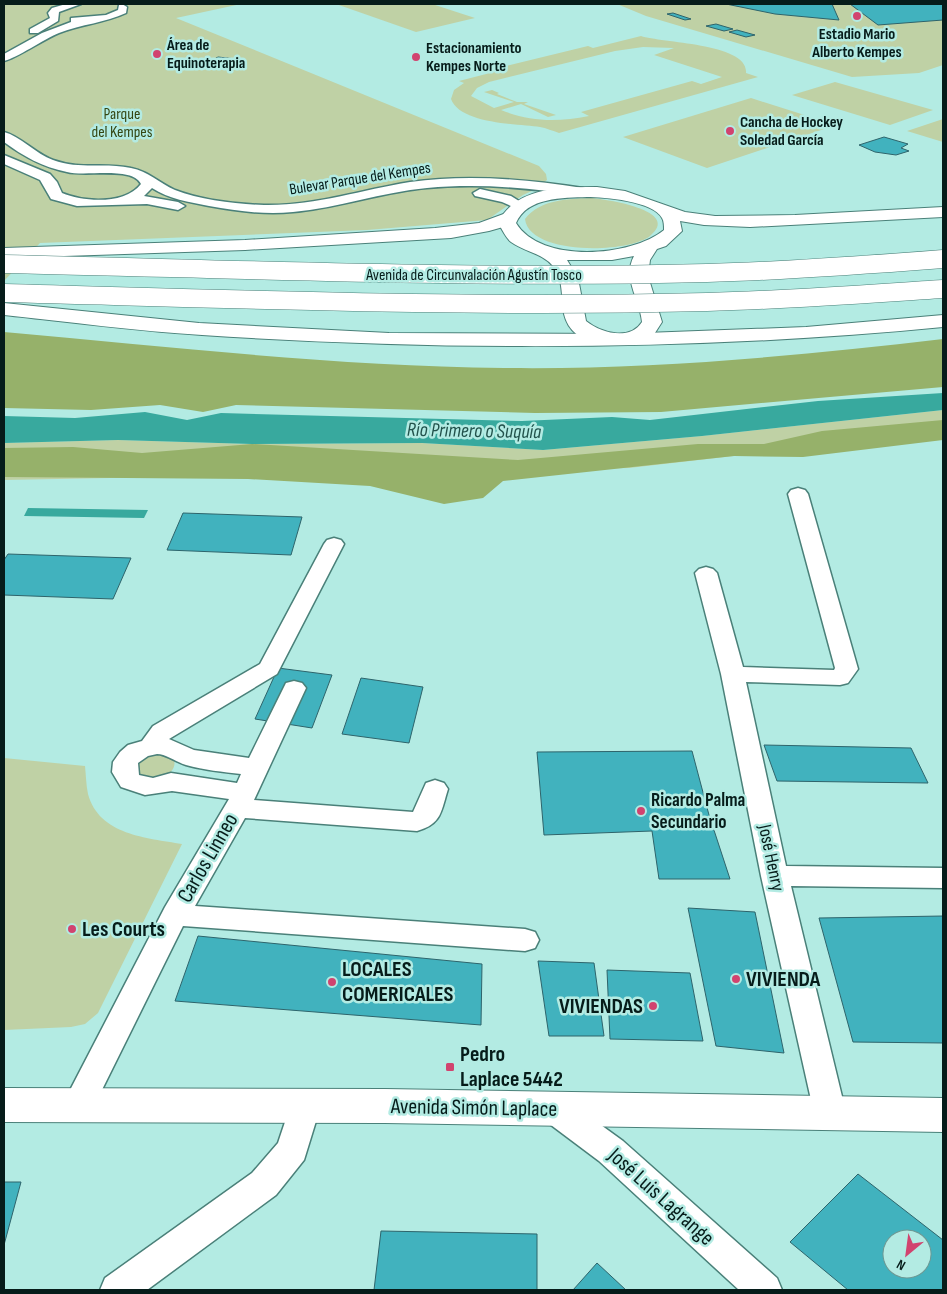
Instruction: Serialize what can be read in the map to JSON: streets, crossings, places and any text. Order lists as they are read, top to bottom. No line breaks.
{"streets":{"main road":["Avenida de Circunvalación Agustín Tosco","Avenida Simón Laplace"],"street":["Bulevar Parque del Kempes","Carlos Linneo","José Henry","José Luis Lagrange"]},"crossings":[["Carlos Linneo","Avenida Simón Laplace"],["José Henry","Avenida Simón Laplace"],["Avenida Simón Laplace","José Luis Lagrange"]],"water":["Río Primero o Suquía"],"parks":["Parque del Kempes"],"places":{"other":["Estadio Mario Alberto Kempes","Área de Equinoterapia","Estacionamiento Kempes Norte","Cancha de Hockey Soledad García","Ricardo Palma Secundario","Les Courts","VIVIENDA","LOCALES COMERICALES","VIVIENDAS"],"transit":["Pedro Laplace 5442"]},"north":"bottom left"}
